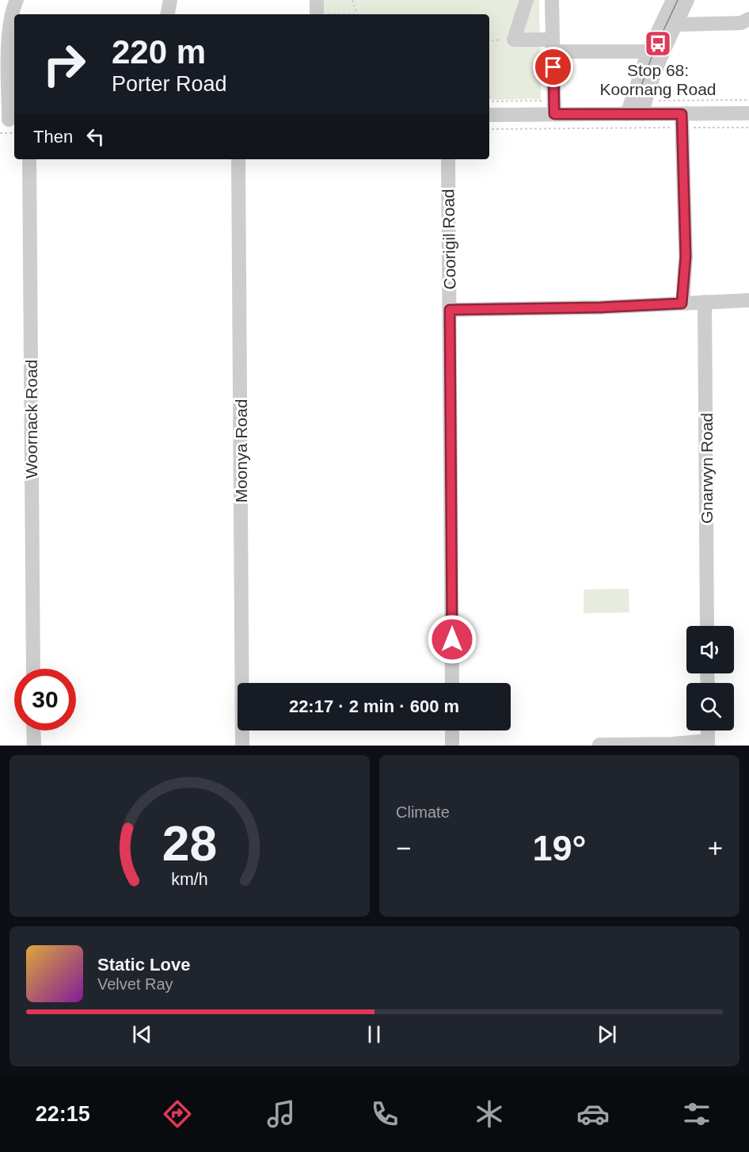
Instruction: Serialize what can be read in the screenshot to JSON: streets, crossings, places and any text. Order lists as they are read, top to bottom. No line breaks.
{"streets":{"street":["Coorigil Road","Woornack Road","Moonya Road","Gnarwyn Road"]},"places":{"bus stop":["Stop 68: Koornang Road"]},"page":{"turn":["220 m","Porter Road"],"then":"Then","limit":"30","trip":"22:17 · 2 min · 600 m","tile":"Climate","heat":["−","19°","+"],"song":["Static Love","Velvet Ray"],"tabs":"22:15","gauge":["28","km/h"]}}
